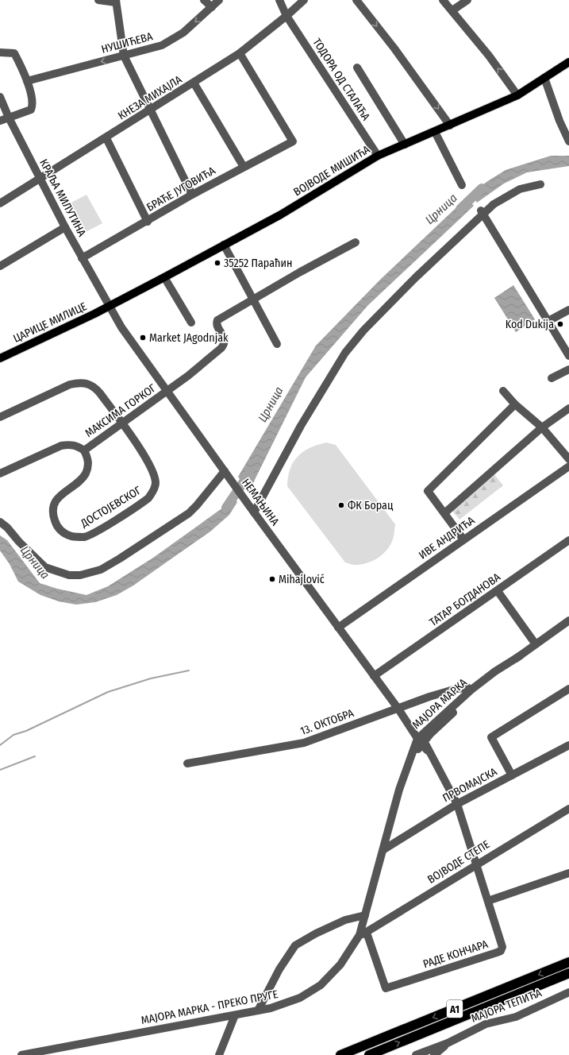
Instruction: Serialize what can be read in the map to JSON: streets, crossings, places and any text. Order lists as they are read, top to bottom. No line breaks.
{"streets":{"highway":["A1"],"main road":["ВОЈВОДЕ МИШИЋА","ЦАРИЦЕ МИЛИЦЕ"],"street":["НУШИЋЕВА","ТОДОРА ОД СТАЛАЋА","КНЕЗА МИХАЈЛА","БРАЋЕ ЈУГОВИЋА","КРАЉА МИЛУТИНА","МАКСИМА ГОРКОГ","НЕМАЊИНА","ДОСТОЈЕВСКОГ","ИВЕ АНДРИЋА","ТАТАР БОГДАНОВА","МАЈОРА МАРКА","13. ОКТОБРА","ПРВОМАЈСКА","ВОЈВОДЕ СТЕПЕ","РАДЕ КОНЧАРА","МАЈОРА ТЕПИЋА","МАЈОРА МАРКА - ПРЕКО ПРУГЕ"]},"crossings":[["ТОДОРА ОД СТАЛАЋА","КНЕЗА МИХАЈЛА"],["ТОДОРА ОД СТАЛАЋА","ВОЈВОДЕ МИШИЋА"],["КНЕЗА МИХАЈЛА","БРАЋЕ ЈУГОВИЋА"],["КНЕЗА МИХАЈЛА","КРАЉА МИЛУТИНА"],["ВОЈВОДЕ МИШИЋА","КРАЉА МИЛУТИНА"],["ВОЈВОДЕ МИШИЋА","ЦАРИЦЕ МИЛИЦЕ"],["ВОЈВОДЕ МИШИЋА","НЕМАЊИНА"],["БРАЋЕ ЈУГОВИЋА","КРАЉА МИЛУТИНА"],["КРАЉА МИЛУТИНА","ЦАРИЦЕ МИЛИЦЕ"],["КРАЉА МИЛУТИНА","НЕМАЊИНА"],["ЦАРИЦЕ МИЛИЦЕ","НЕМАЊИНА"],["МАКСИМА ГОРКОГ","НЕМАЊИНА"],["МАКСИМА ГОРКОГ","ДОСТОЈЕВСКОГ"],["НЕМАЊИНА","ИВЕ АНДРИЋА"],["НЕМАЊИНА","ТАТАР БОГДАНОВА"],["НЕМАЊИНА","МАЈОРА МАРКА"],["НЕМАЊИНА","13. ОКТОБРА"],["НЕМАЊИНА","ПРВОМАЈСКА"],["НЕМАЊИНА","ВОЈВОДЕ СТЕПЕ"],["НЕМАЊИНА","РАДЕ КОНЧАРА"],["МАЈОРА МАРКА","13. ОКТОБРА"],["МАЈОРА МАРКА","ПРВОМАЈСКА"],["МАЈОРА МАРКА","МАЈОРА МАРКА - ПРЕКО ПРУГЕ"],["ВОЈВОДЕ СТЕПЕ","РАДЕ КОНЧАРА"],["ВОЈВОДЕ СТЕПЕ","МАЈОРА МАРКА - ПРЕКО ПРУГЕ"],["РАДЕ КОНЧАРА","МАЈОРА МАРКА - ПРЕКО ПРУГЕ"]],"one_way":["НУШИЋЕВА"],"water":["Црница"],"places":["35252 Параћин","Kod Dukija","Market JAgodnjak","ФК Борац","Mihajlović"]}
